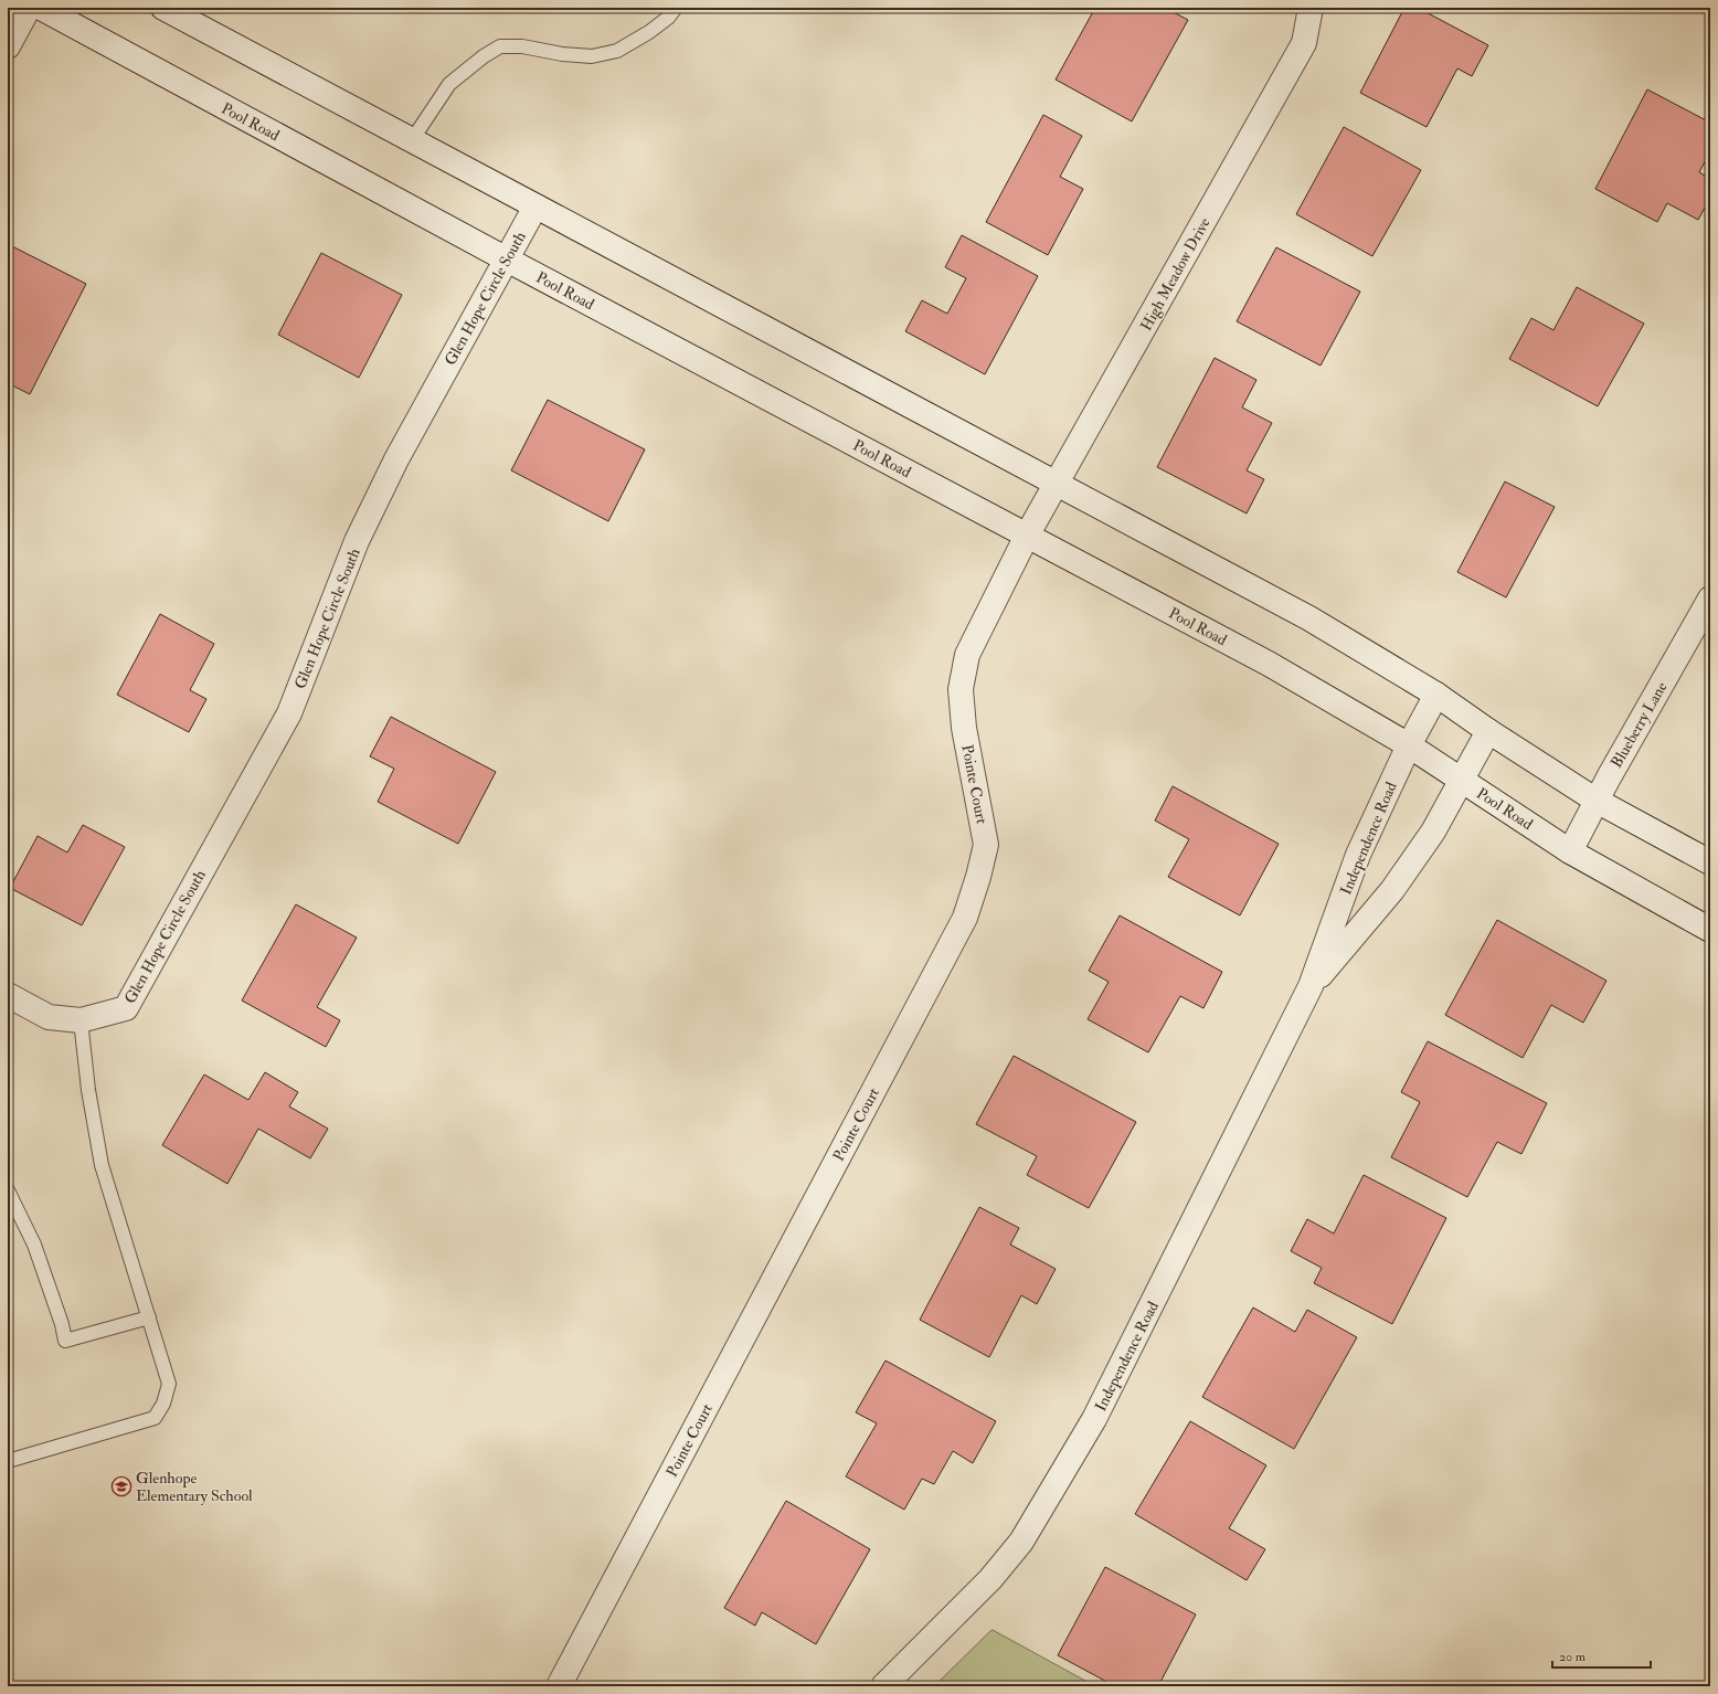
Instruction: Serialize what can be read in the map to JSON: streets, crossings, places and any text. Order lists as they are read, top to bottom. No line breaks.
{"streets":{"street":["Pool Road","High Meadow Drive","Glen Hope Circle South","Blueberry Lane","Pointe Court","Independence Road"]},"crossings":[["Pool Road","High Meadow Drive"],["Pool Road","Glen Hope Circle South"],["Pool Road","Blueberry Lane"],["Pool Road","Pointe Court"],["Pool Road","Independence Road"],["High Meadow Drive","Pointe Court"]],"places":{"school or university":["Glenhope Elementary School"]},"scale_bar":"20 m"}
